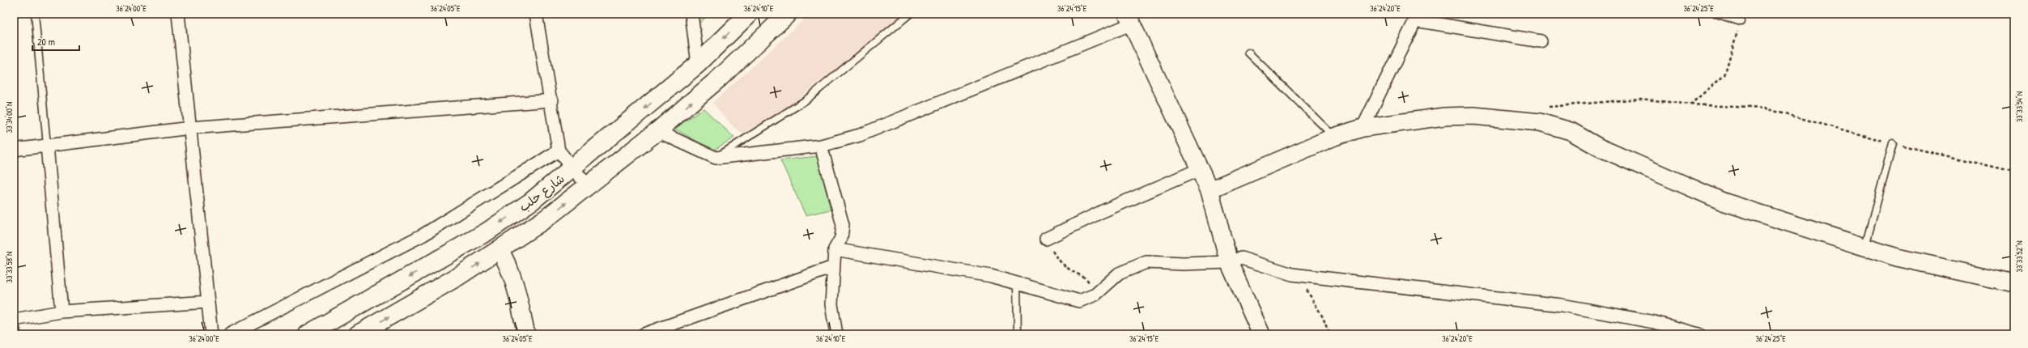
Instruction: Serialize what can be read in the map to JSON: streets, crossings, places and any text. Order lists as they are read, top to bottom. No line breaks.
{"streets":{"main road":["شارع حلب"]},"scale_bar":"20 m","coordinates":["36°24'00\"E","36°24'05\"E","36°24'10\"E","36°24'15\"E","36°24'20\"E","36°24'25\"E","33°33'54\"N","33°34'00\"N","33°33'52\"N","33°33'58\"N"]}
